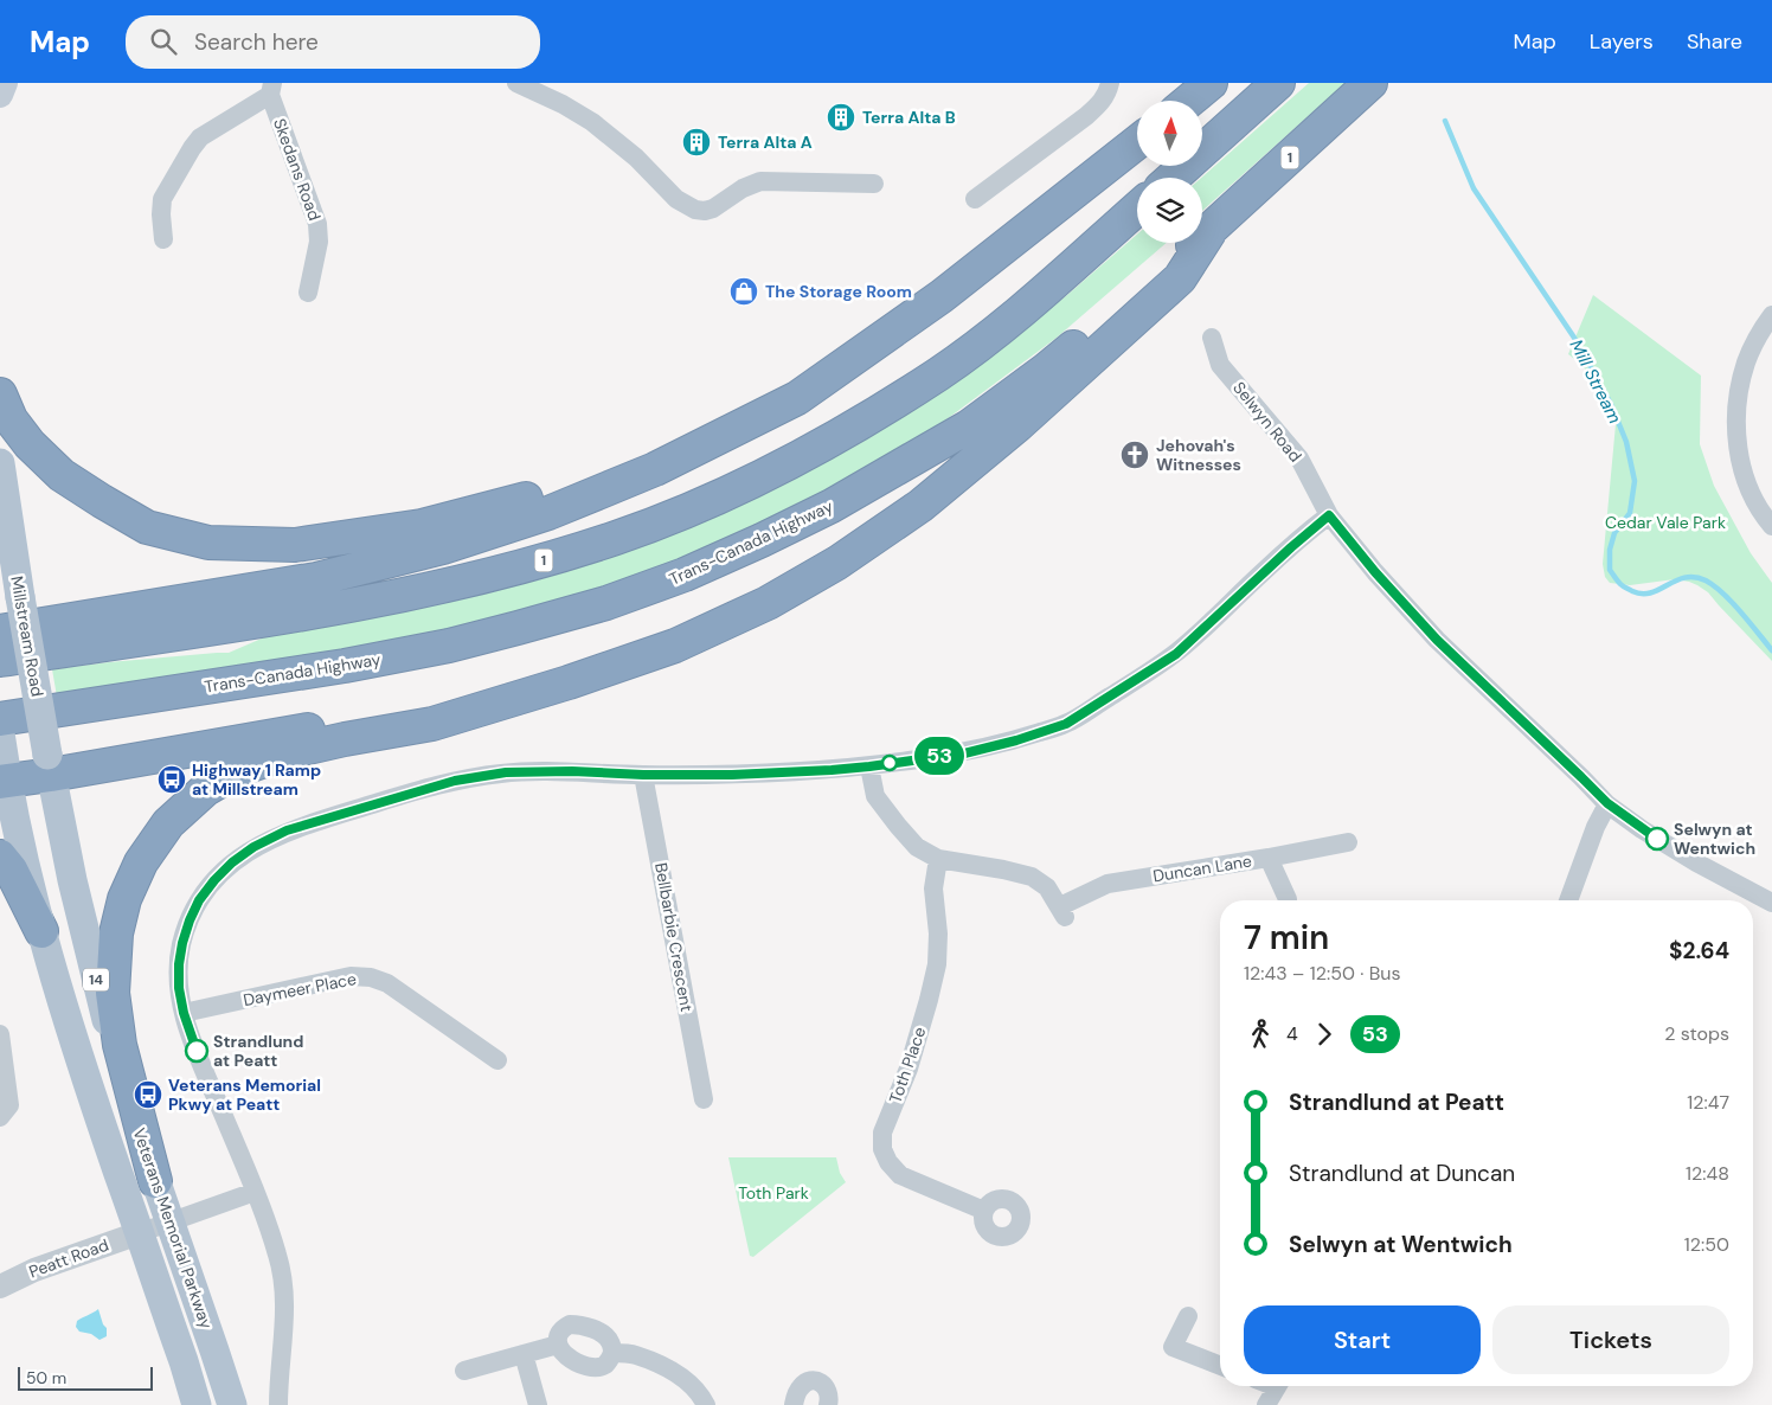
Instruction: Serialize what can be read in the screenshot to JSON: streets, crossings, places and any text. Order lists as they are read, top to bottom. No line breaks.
{"streets":{"highway":["1","Trans-Canada Highway"],"main road":["Millstream Road","14","Veterans Memorial Parkway"],"street":["Skedans Road","Selwyn Road","Duncan Lane","Bellbarbie Crescent","Daymeer Place","Toth Place","Peatt Road"]},"crossings":[["Millstream Road","Veterans Memorial Parkway"],["Duncan Lane","Toth Place"],["Veterans Memorial Parkway","Peatt Road"]],"water":["Mill Stream"],"parks":["Cedar Vale Park","Toth Park"],"places":{"building":["Terra Alta B","Terra Alta A"],"shop":["The Storage Room"],"church":["Jehovah's Witnesses"],"bus stop":["Highway 1 Ramp at Millstream","Veterans Memorial Pkwy at Peatt"],"other":["Selwyn at Wentwich","Strandlund at Peatt"]},"lines":["bus line 53"],"scale_bar":"50 m","north":"top","page":{"header":"Map","search":"Search here","nav":["Map","Layers","Share"],"on_map":"53","heading":["7 min","12:43 – 12:50 · Bus","$2.64"],"legs":["4","53","2 stops"],"list":[{"name":"Strandlund at Peatt","value":"12:47"},{"name":"Strandlund at Duncan","value":"12:48"},{"name":"Selwyn at Wentwich","value":"12:50"}],"buttons":["Start","Tickets"],"scale":"50 m"}}
